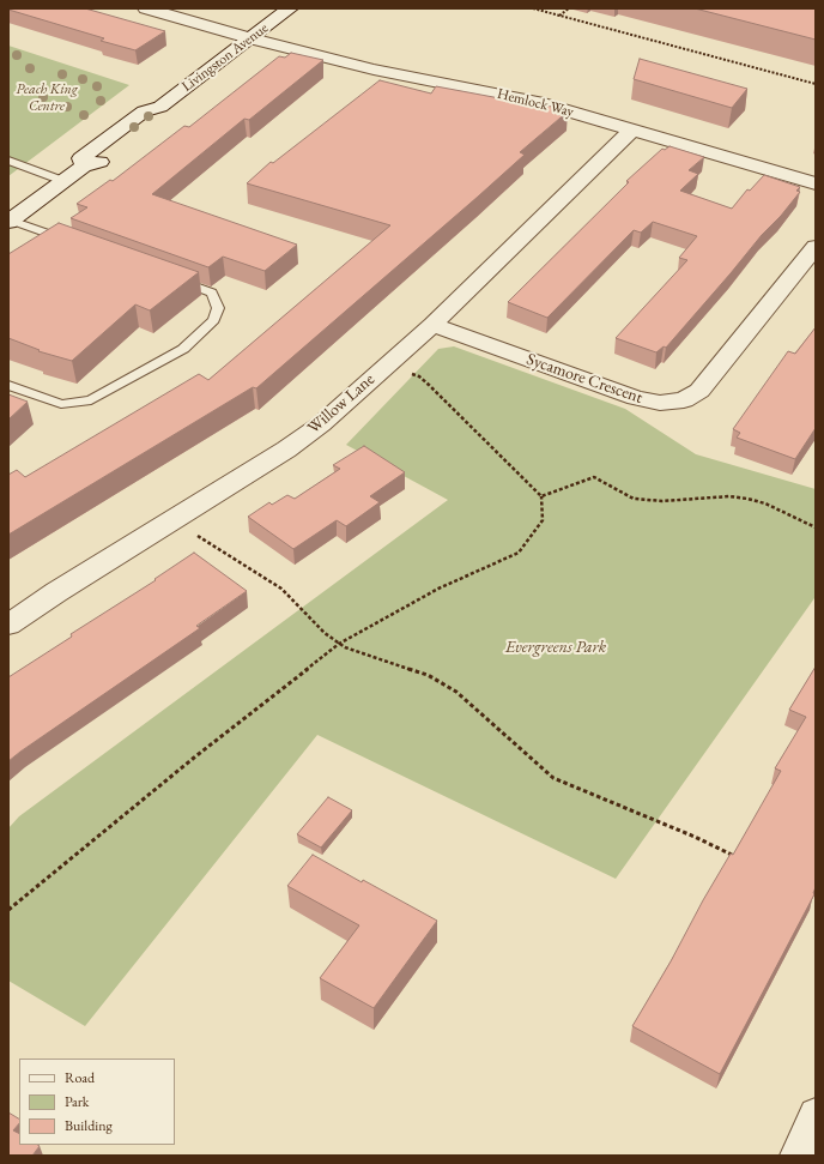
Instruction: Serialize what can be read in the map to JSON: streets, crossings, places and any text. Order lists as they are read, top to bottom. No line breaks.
{"streets":{"street":["Livingston Avenue","Hemlock Way","Sycamore Crescent","Willow Lane"]},"crossings":[["Livingston Avenue","Hemlock Way"],["Hemlock Way","Willow Lane"],["Sycamore Crescent","Willow Lane"]],"parks":["Peach King Centre","Evergreens Park"],"legend":["Road","Park","Building"]}
